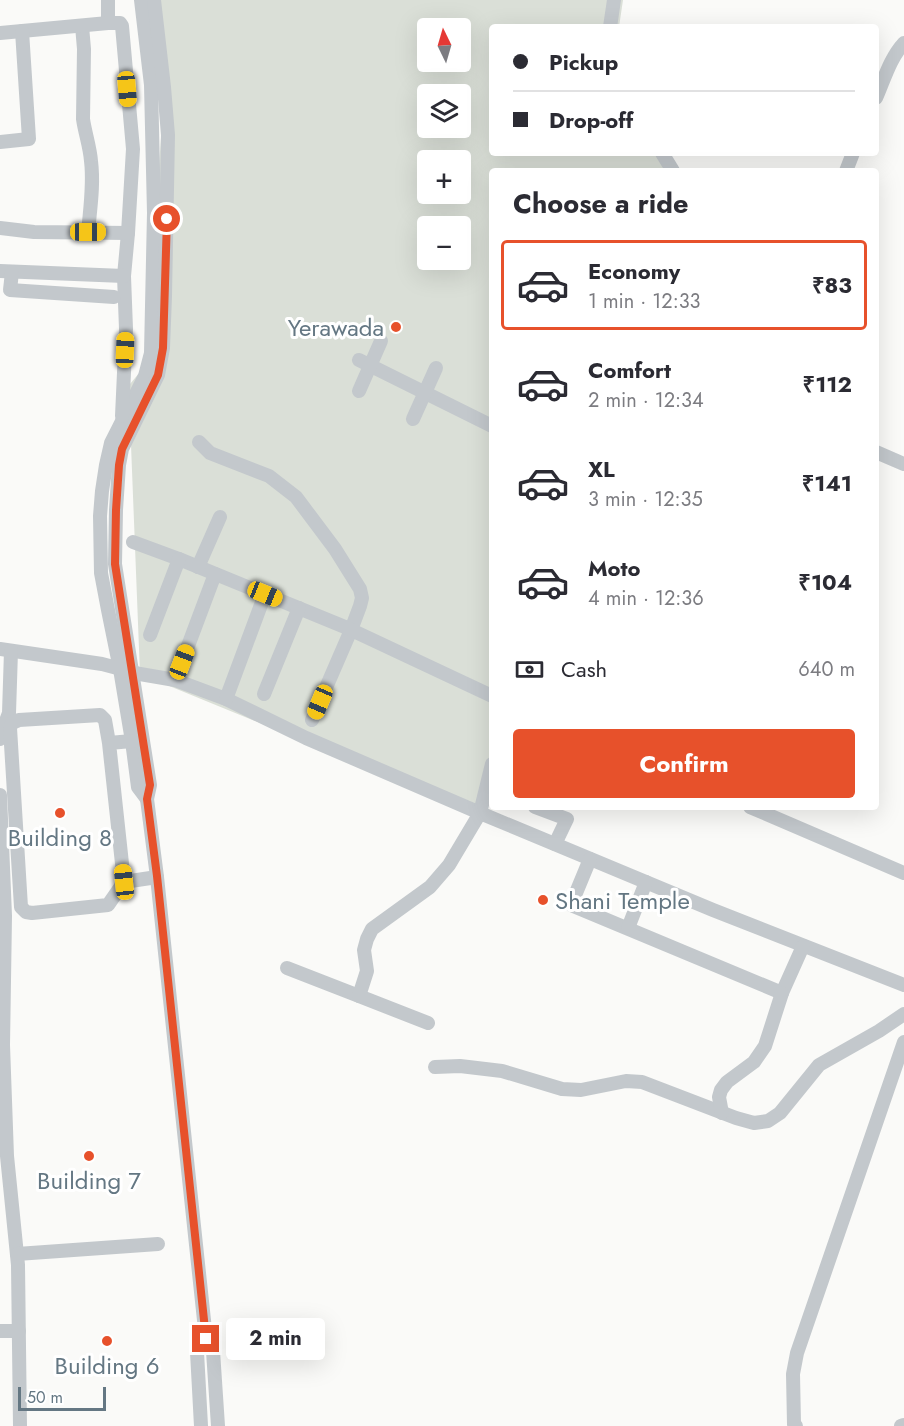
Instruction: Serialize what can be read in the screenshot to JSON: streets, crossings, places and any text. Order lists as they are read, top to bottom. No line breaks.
{"places":["Yerawada","Building 8","Shani Temple","Building 7","Building 6"],"scale_bar":"50 m","north":"top","page":{"map_buttons":["+","−"],"banner":["Pickup","Drop-off"],"heading":"Choose a ride","list":[{"name":"Economy","note":"1 min · 12:33","value":"₹83"},{"name":"Comfort","note":"2 min · 12:34","value":"₹112"},{"name":"XL","note":"3 min · 12:35","value":"₹141"},{"name":"Moto","note":"4 min · 12:36","value":"₹104"}],"pay":["Cash","640 m"],"buttons":"Confirm","bubble":"2 min","scale":"50 m"}}
